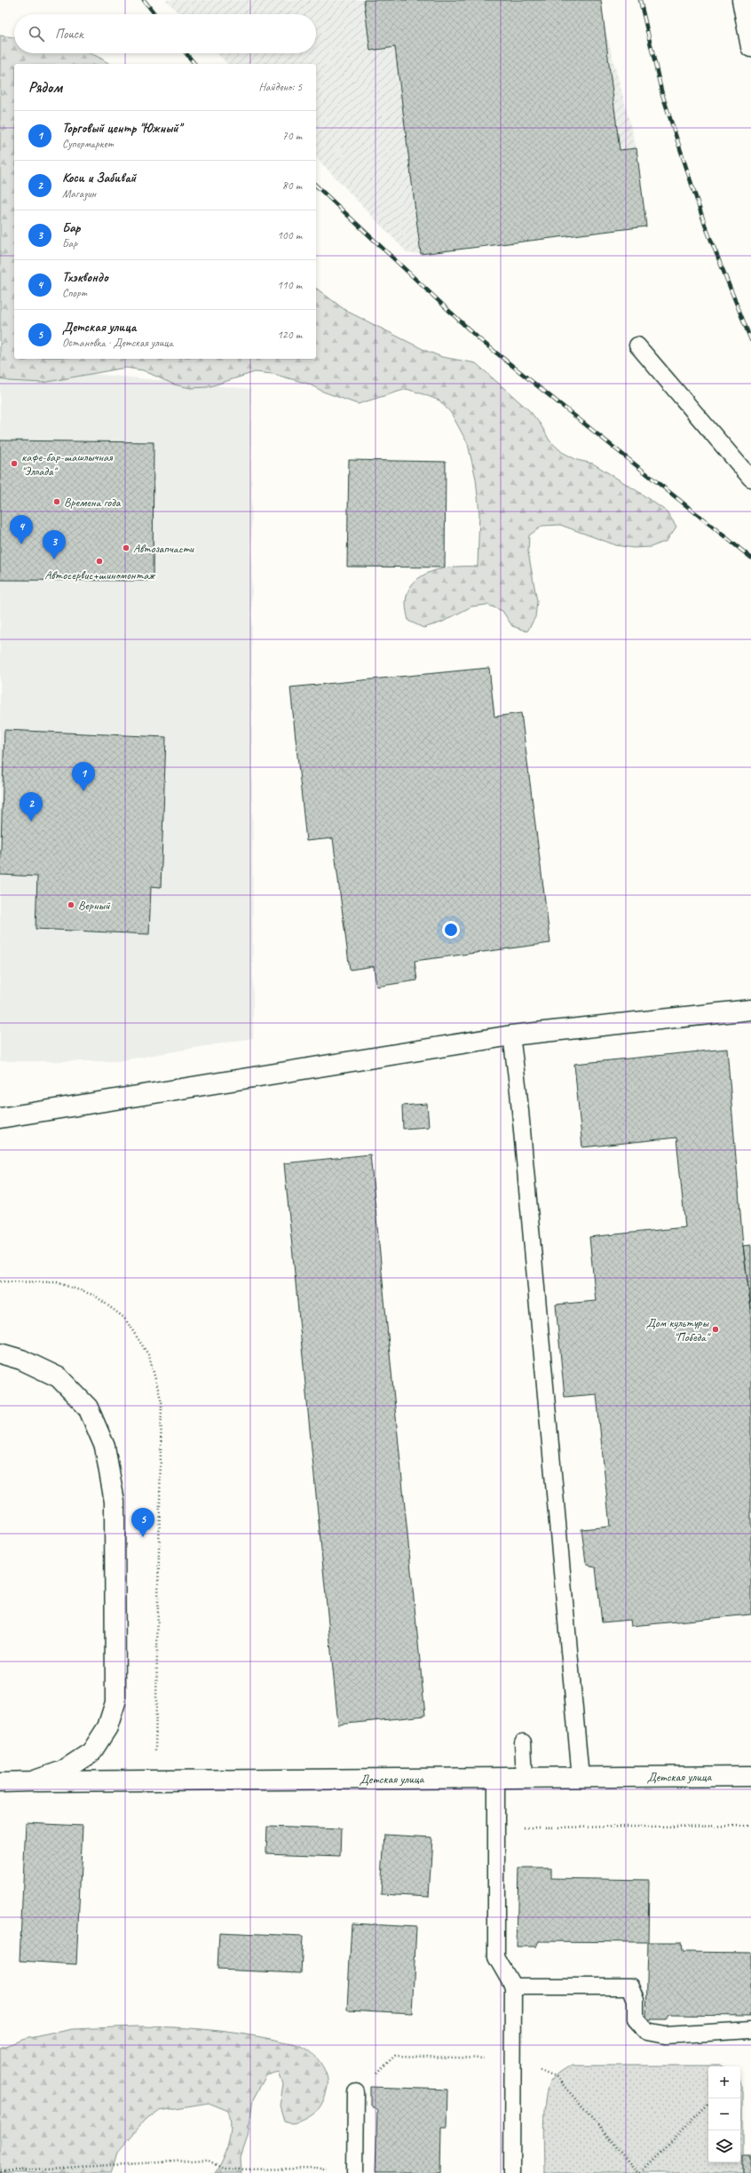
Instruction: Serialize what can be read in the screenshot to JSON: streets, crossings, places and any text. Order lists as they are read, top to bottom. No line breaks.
{"streets":{"street":["Детская улица"]},"places":["кафе-бар-шашлычная \"Эллада\"","Времена года","Автозапчасти","Автосервис+шиномонтаж","Верный","Дом культуры \"Победа\""],"page":{"search":"Поиск","heading":["Рядом","Найдено: 5"],"list":[{"mark":"1","name":"Торговый центр \"Южный\"","note":"Супермаркет","value":"70 m"},{"mark":"2","name":"Коси и Забивай","note":"Магазин","value":"80 m"},{"mark":"3","name":"Бар","note":"Бар","value":"100 m"},{"mark":"4","name":"Тхэквондо","note":"Спорт","value":"110 m"},{"mark":"5","name":"Детская улица","note":"Остановка · Детская улица","value":"120 m"}],"pins":["4","3","1","2","5"],"map_buttons":["+","−"]}}
